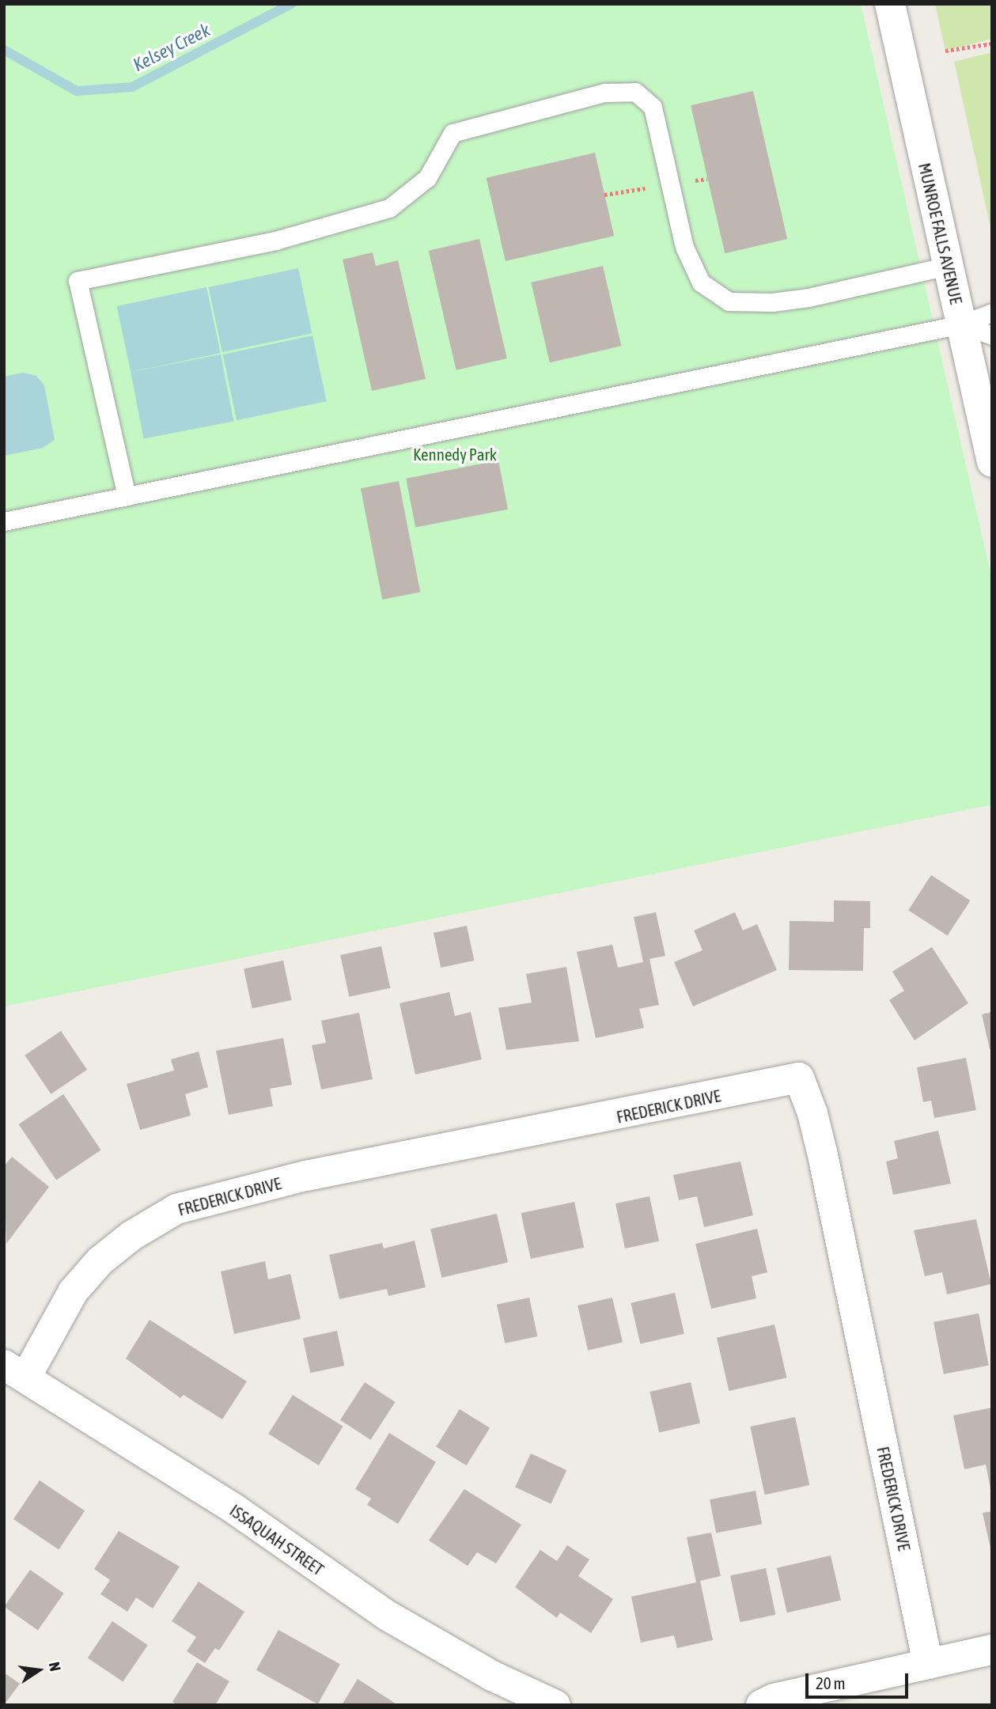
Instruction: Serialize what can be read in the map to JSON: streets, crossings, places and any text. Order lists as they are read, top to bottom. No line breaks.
{"streets":{"street":["MUNROE FALLS AVENUE","FREDERICK DRIVE","ISSAQUAH STREET"]},"crossings":[["FREDERICK DRIVE","ISSAQUAH STREET"]],"water":["Kelsey Creek"],"parks":["Kennedy Park"],"scale_bar":"20 m","north":"right"}
